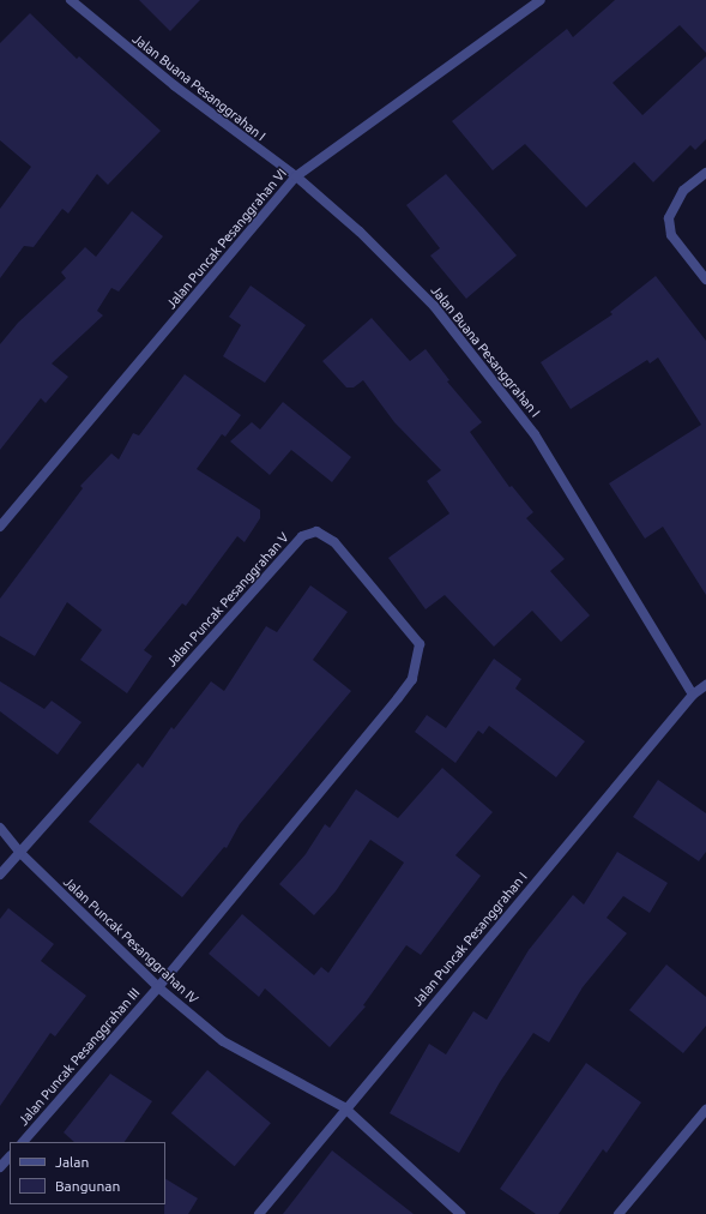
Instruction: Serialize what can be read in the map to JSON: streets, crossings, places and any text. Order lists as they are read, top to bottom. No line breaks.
{"streets":{"street":["Jalan Buana Pesanggrahan I","Jalan Puncak Pesanggrahan VI","Jalan Puncak Pesanggrahan V","Jalan Puncak Pesanggrahan I","Jalan Puncak Pesanggrahan IV","Jalan Puncak Pesanggrahan III"]},"crossings":[["Jalan Buana Pesanggrahan I","Jalan Puncak Pesanggrahan VI"],["Jalan Buana Pesanggrahan I","Jalan Puncak Pesanggrahan I"],["Jalan Puncak Pesanggrahan V","Jalan Puncak Pesanggrahan IV"],["Jalan Puncak Pesanggrahan V","Jalan Puncak Pesanggrahan III"],["Jalan Puncak Pesanggrahan I","Jalan Puncak Pesanggrahan IV"],["Jalan Puncak Pesanggrahan IV","Jalan Puncak Pesanggrahan III"]],"legend":["Jalan","Bangunan"]}
